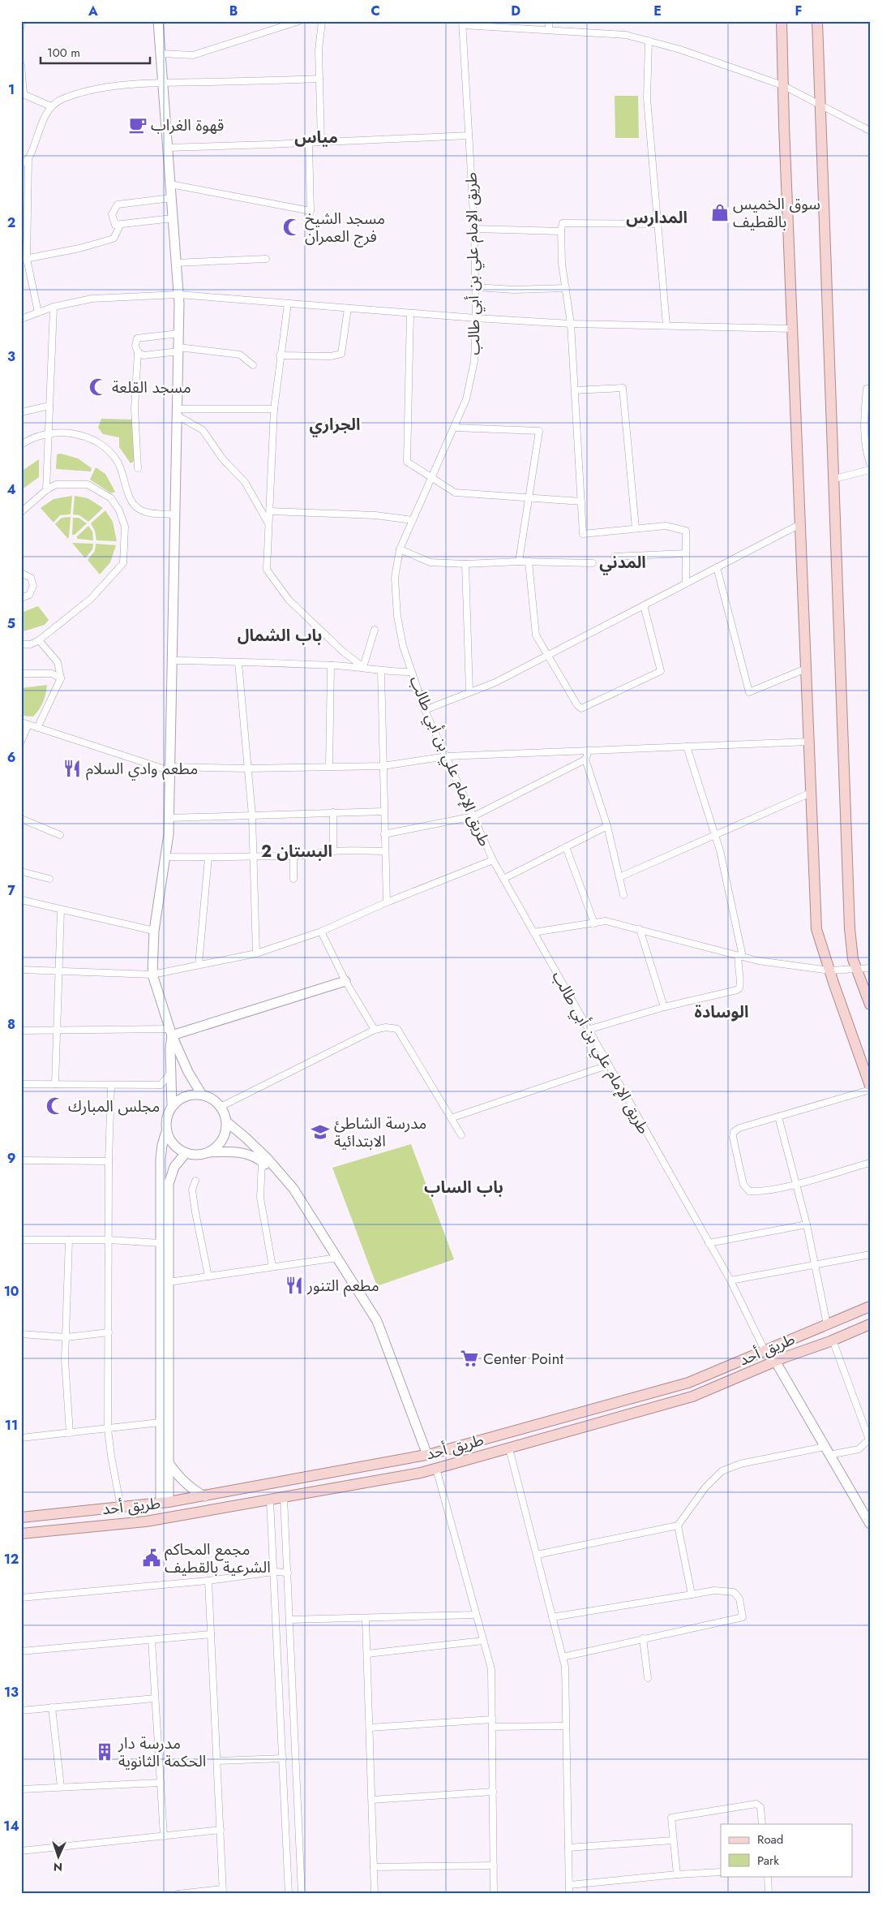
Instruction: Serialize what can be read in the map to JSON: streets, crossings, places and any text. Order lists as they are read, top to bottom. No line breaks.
{"streets":{"main road":["طريق أحد"],"street":["طريق الإمام علي بن أبي طالب"]},"crossings":[["طريق الإمام علي بن أبي طالب","طريق أحد"]],"districts":["مياس","المدارس","الجراري","المدني","باب الشمال","البستان 2","الوسادة","باب الساب"],"places":{"cafe":["قهوة الغراب"],"shop":["سوق الخميس بالقطيف"],"mosque":["مسجد الشيخ فرج العمران","مسجد القلعة","مجلس المبارك"],"restaurant":["مطعم وادي السلام","مطعم التنور"],"school or university":["مدرسة الشاطئ الابتدائية"],"supermarket":["Center Point"],"public building":["مجمع المحاكم الشرعية بالقطيف"],"building":["مدرسة دار الحكمة الثانوية"]},"legend":["Road","Park"],"scale_bar":"100 m","north":"bottom","grid":{"columns":["A","B","C","D","E","F"],"rows":["1","2","3","4","5","6","7","8","9","10","11","12","13","14"]}}
